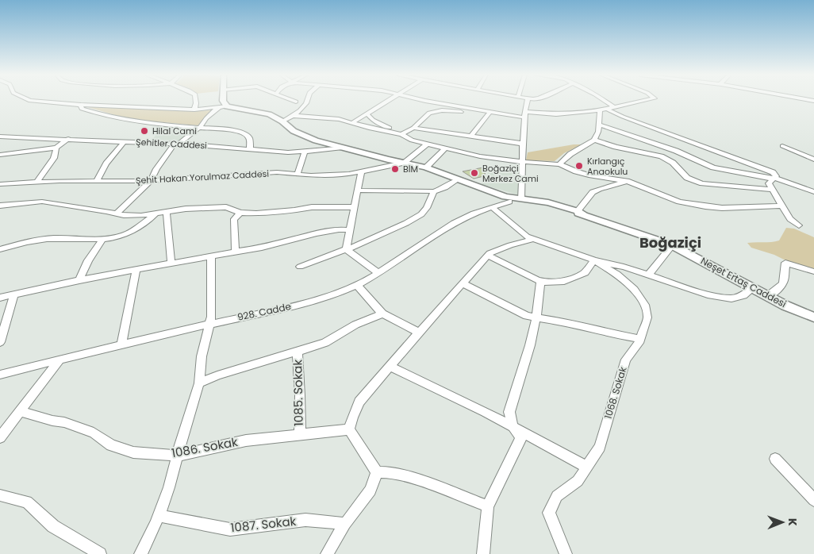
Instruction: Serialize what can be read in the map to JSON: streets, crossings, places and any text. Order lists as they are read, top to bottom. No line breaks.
{"streets":{"main road":["Neşet Ertaş Caddesi"],"street":["Şehitler Caddesi","Şehit Hakan Yorulmaz Caddesi","928. Cadde","1085. Sokak","1068. Sokak","1086. Sokak","1087. Sokak"]},"crossings":[["Şehitler Caddesi","Neşet Ertaş Caddesi"],["Şehit Hakan Yorulmaz Caddesi","Neşet Ertaş Caddesi"],["Neşet Ertaş Caddesi","928. Cadde"],["928. Cadde","1068. Sokak"],["1085. Sokak","1086. Sokak"]],"districts":["Boğaziçi"],"places":["Hilal Cami","Kırlangıç Anaokulu","BİM","Boğaziçi Merkez Cami"],"north":"right"}
